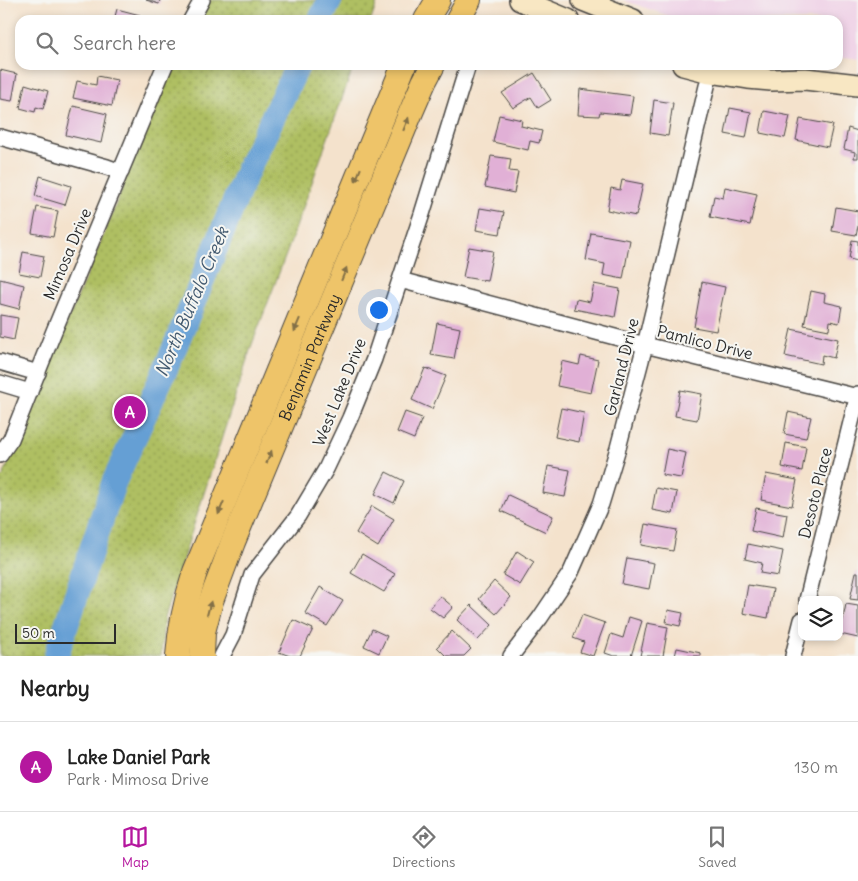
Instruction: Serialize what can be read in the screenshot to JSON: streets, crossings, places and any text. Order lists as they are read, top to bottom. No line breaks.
{"streets":{"main road":["Benjamin Parkway"],"street":["Mimosa Drive","Pamlico Drive","Garland Drive","West Lake Drive","Desoto Place"]},"crossings":[["Pamlico Drive","Garland Drive"],["Pamlico Drive","West Lake Drive"],["Pamlico Drive","Desoto Place"]],"water":["North Buffalo Creek"],"scale_bar":"50 m","page":{"search":"Search here","pins":"A","scale":"50 m","heading":"Nearby","list":[{"mark":"A","name":"Lake Daniel Park","note":"Park · Mimosa Drive","value":"130 m"}],"nav":["Map","Directions","Saved"]}}
